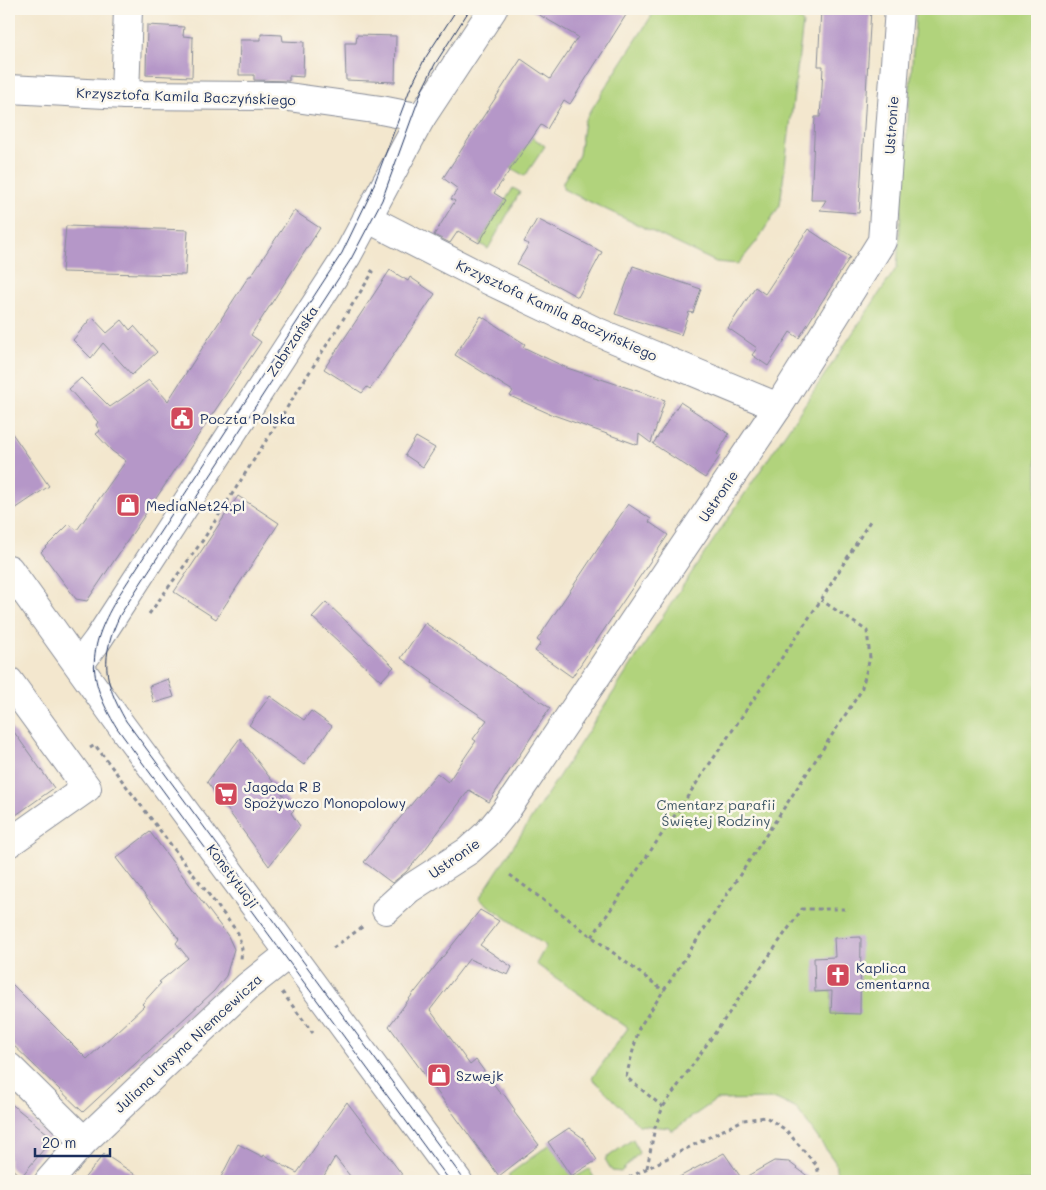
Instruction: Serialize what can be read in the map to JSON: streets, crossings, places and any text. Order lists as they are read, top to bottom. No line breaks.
{"streets":{"street":["Krzysztofa Kamila Baczyńskiego","Ustronie","Zabrzańska","Konstytucji","Juliana Ursyna Niemcewicza"]},"crossings":[["Krzysztofa Kamila Baczyńskiego","Ustronie"],["Krzysztofa Kamila Baczyńskiego","Zabrzańska"],["Zabrzańska","Konstytucji"],["Konstytucji","Juliana Ursyna Niemcewicza"]],"parks":["Cmentarz parafii Świętej Rodziny"],"places":{"public building":["Poczta Polska"],"shop":["MediaNet24.pl","Szwejk"],"supermarket":["Jagoda R B Spożywczo Monopolowy"],"church":["Kaplica cmentarna"]},"scale_bar":"20 m"}
